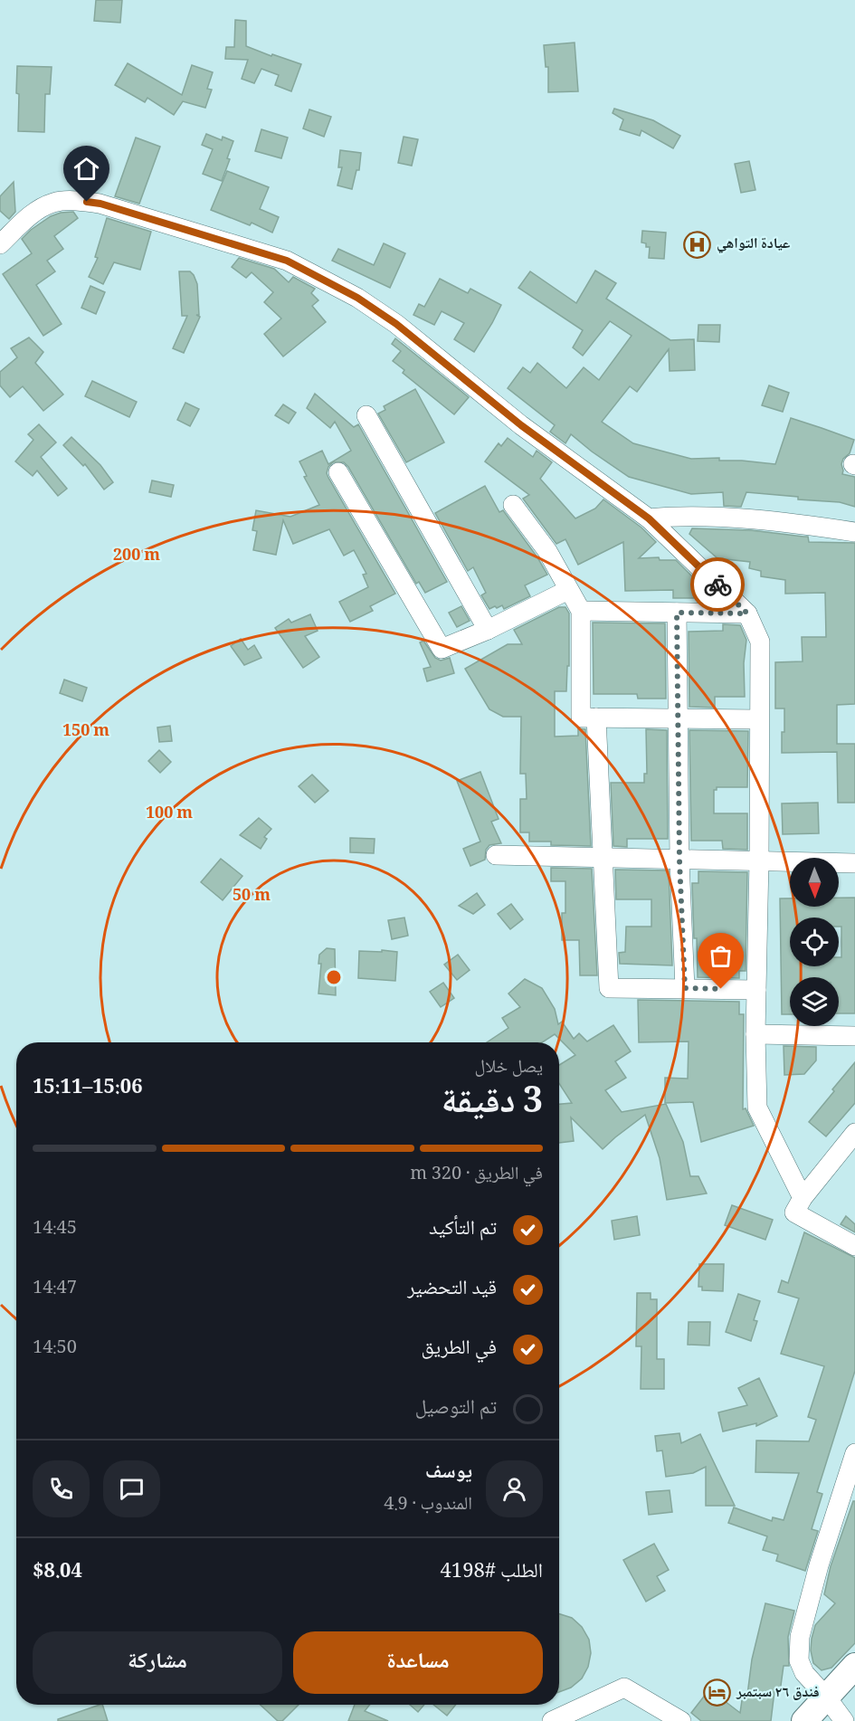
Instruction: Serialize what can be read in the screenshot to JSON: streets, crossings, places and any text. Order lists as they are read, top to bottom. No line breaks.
{"places":{"hospital":["عيادة التواهي"],"hotel":["فندق ۲٦ سبتمبر"]},"north":"bottom","page":{"heading":["3 دقيقة","يصل خلال","15:06–15:11"],"panel":["يوسف","المندوب · 4.9","الطلب #4198","$8.04"],"bar":"في الطريق · 320 m","list":[["تم التأكيد","14:45"],["قيد التحضير","14:47"],["في الطريق","14:50"],"تم التوصيل"],"buttons":["مساعدة","مشاركة"]},"rings":["200 m","150 m","100 m","50 m"]}
